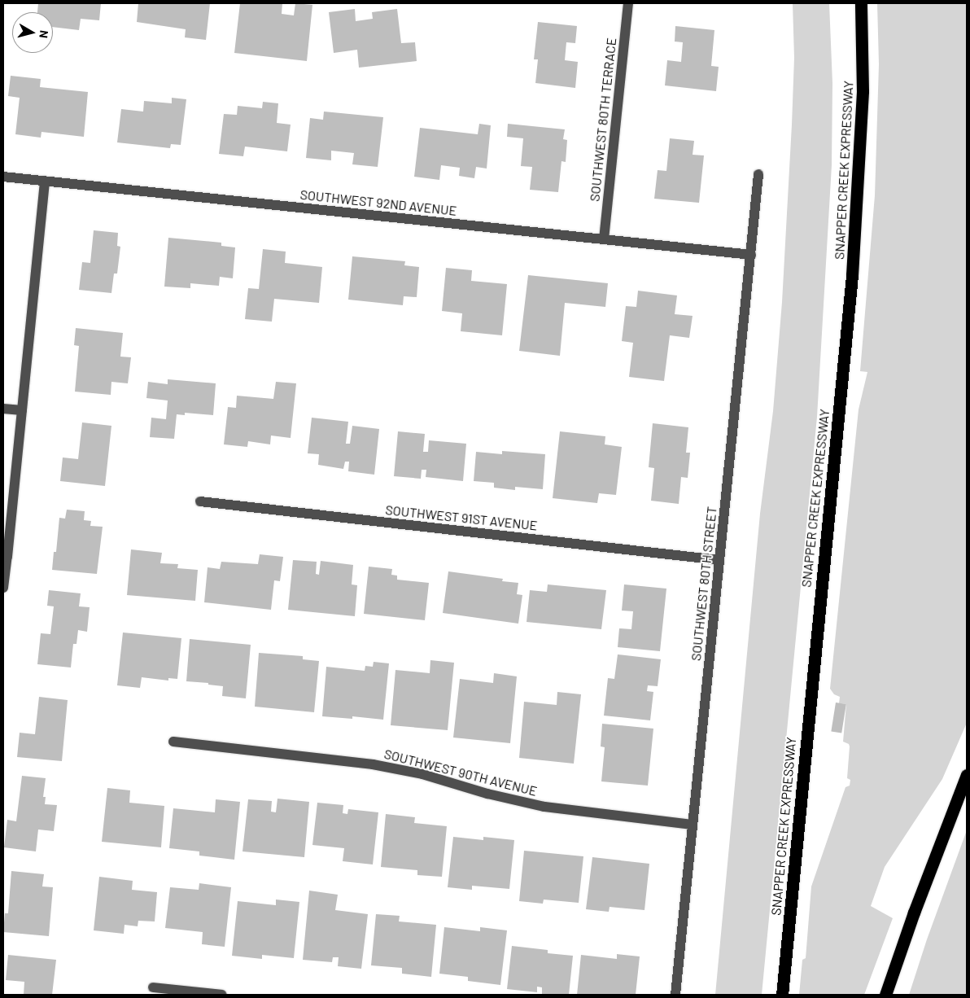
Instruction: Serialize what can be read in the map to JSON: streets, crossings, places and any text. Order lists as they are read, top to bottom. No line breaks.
{"streets":{"highway":["SNAPPER CREEK EXPRESSWAY"],"street":["SOUTHWEST 80TH TERRACE","SOUTHWEST 92ND AVENUE","SOUTHWEST 91ST AVENUE","SOUTHWEST 80TH STREET","SOUTHWEST 90TH AVENUE"]},"crossings":[["SOUTHWEST 80TH TERRACE","SOUTHWEST 92ND AVENUE"],["SOUTHWEST 92ND AVENUE","SOUTHWEST 80TH STREET"],["SOUTHWEST 91ST AVENUE","SOUTHWEST 80TH STREET"],["SOUTHWEST 80TH STREET","SOUTHWEST 90TH AVENUE"]],"north":"right"}
